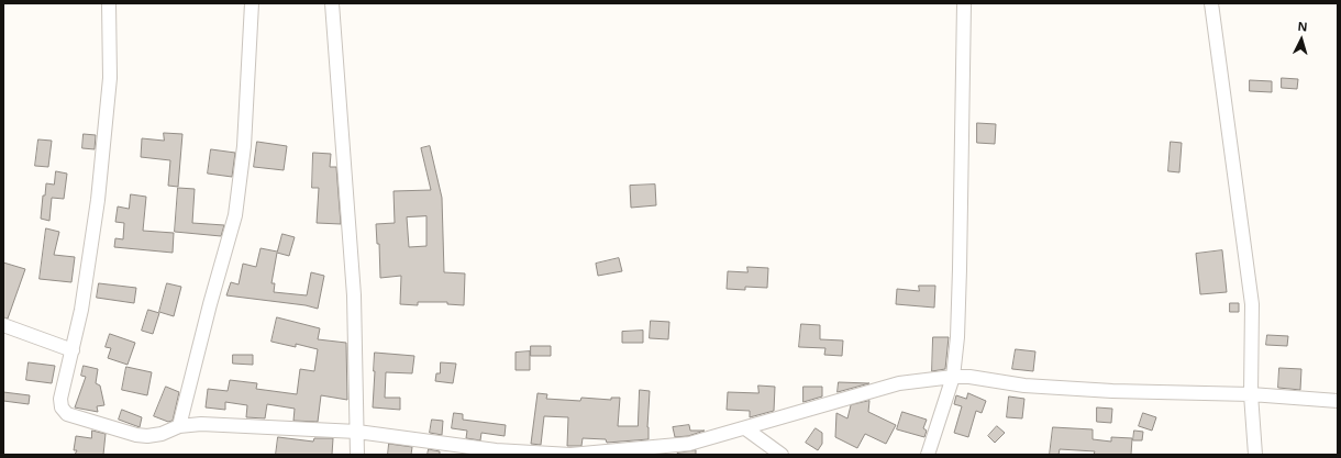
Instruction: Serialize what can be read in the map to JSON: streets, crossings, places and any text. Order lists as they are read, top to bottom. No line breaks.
{"north":"top"}
